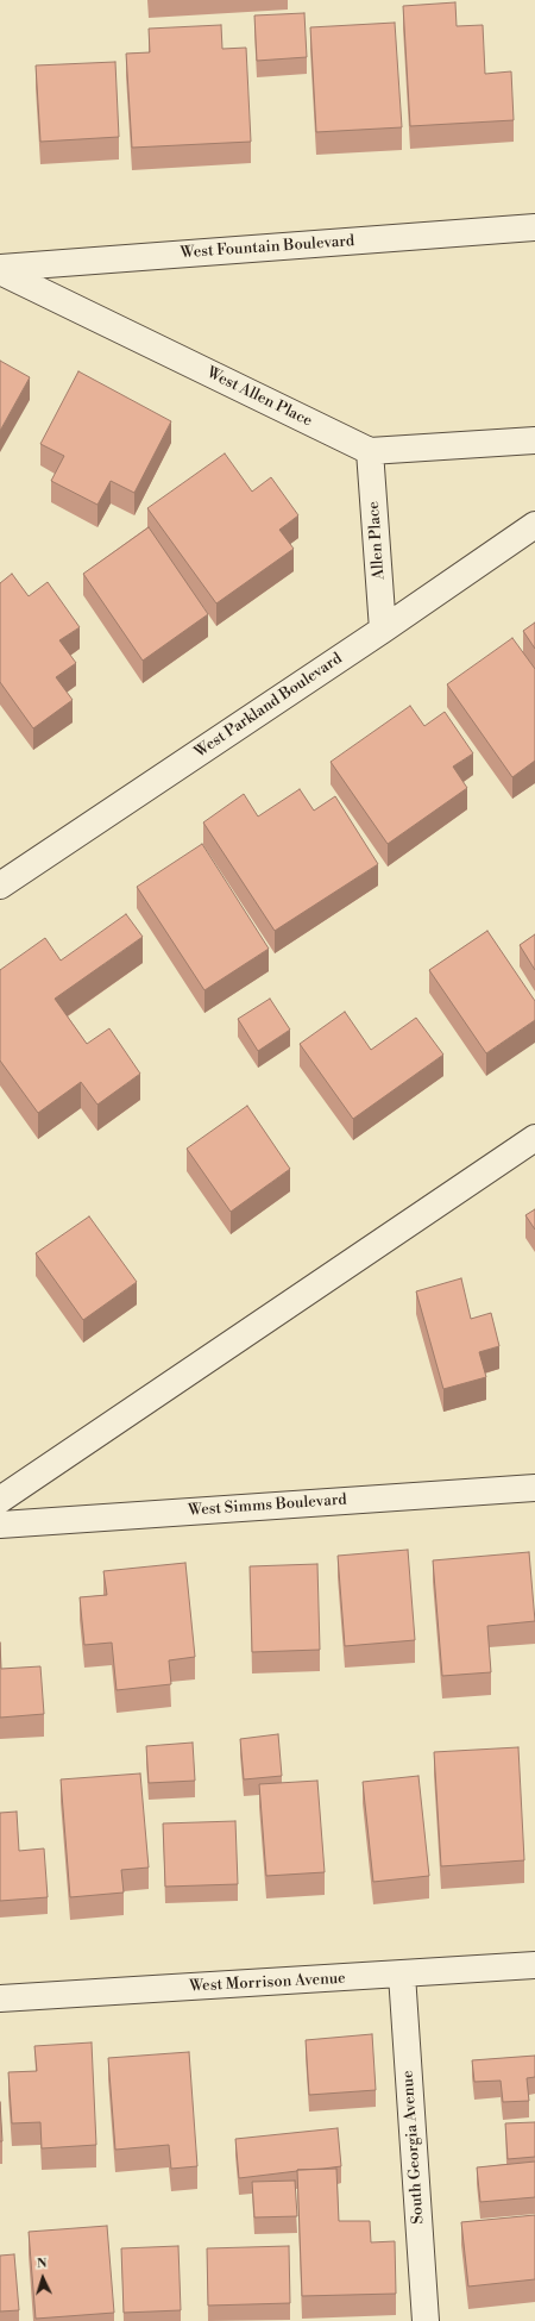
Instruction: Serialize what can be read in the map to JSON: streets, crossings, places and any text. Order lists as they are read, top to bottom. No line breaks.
{"streets":{"street":["West Fountain Boulevard","West Allen Place","Allen Place","West Parkland Boulevard","West Simms Boulevard","West Morrison Avenue","South Georgia Avenue"]},"crossings":[["West Fountain Boulevard","West Allen Place"],["West Allen Place","Allen Place"],["Allen Place","West Parkland Boulevard"],["West Morrison Avenue","South Georgia Avenue"]],"north":"top"}
